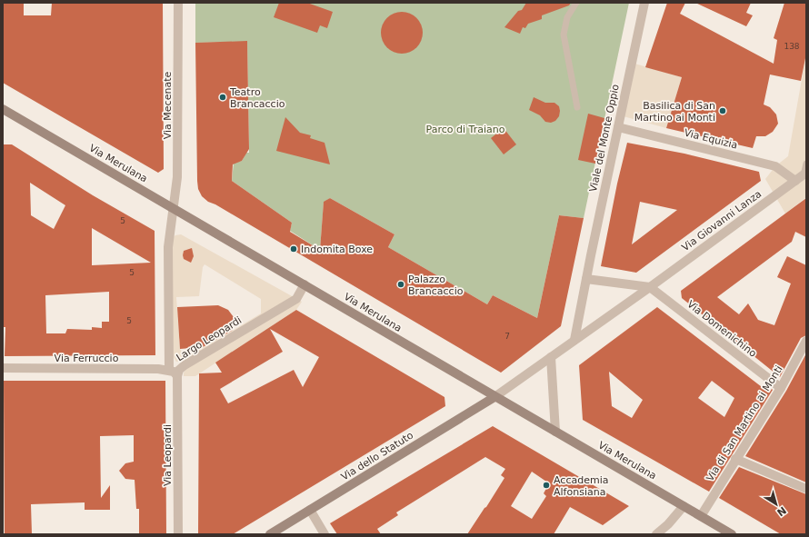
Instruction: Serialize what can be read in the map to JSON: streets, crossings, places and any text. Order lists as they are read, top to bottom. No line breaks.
{"streets":{"main road":["Via Merulana","Via dello Statuto"],"street":["Via Mecenate","Viale del Monte Oppio","Via Equizia","Via Giovanni Lanza","Via Domenichino","Largo Leopardi","Via Ferruccio","Via di San Martino ai Monti","Via Leopardi"]},"crossings":[["Via Mecenate","Via Merulana"],["Via Mecenate","Largo Leopardi"],["Viale del Monte Oppio","Via Equizia"],["Viale del Monte Oppio","Via Giovanni Lanza"],["Via Equizia","Via Giovanni Lanza"],["Via Merulana","Via Giovanni Lanza"],["Via Merulana","Largo Leopardi"],["Via Merulana","Via di San Martino ai Monti"],["Via Merulana","Via dello Statuto"],["Via Giovanni Lanza","Via Domenichino"],["Via Giovanni Lanza","Via dello Statuto"],["Via Domenichino","Via di San Martino ai Monti"],["Largo Leopardi","Via Ferruccio"],["Largo Leopardi","Via Leopardi"]],"parks":["Parco di Traiano"],"places":["Teatro Brancaccio","Basilica di San Martino ai Monti","Indomita Boxe","Palazzo Brancaccio","Accademia Alfonsiana"],"house_numbers":["138","5","5","5","7"],"north":"bottom right"}
